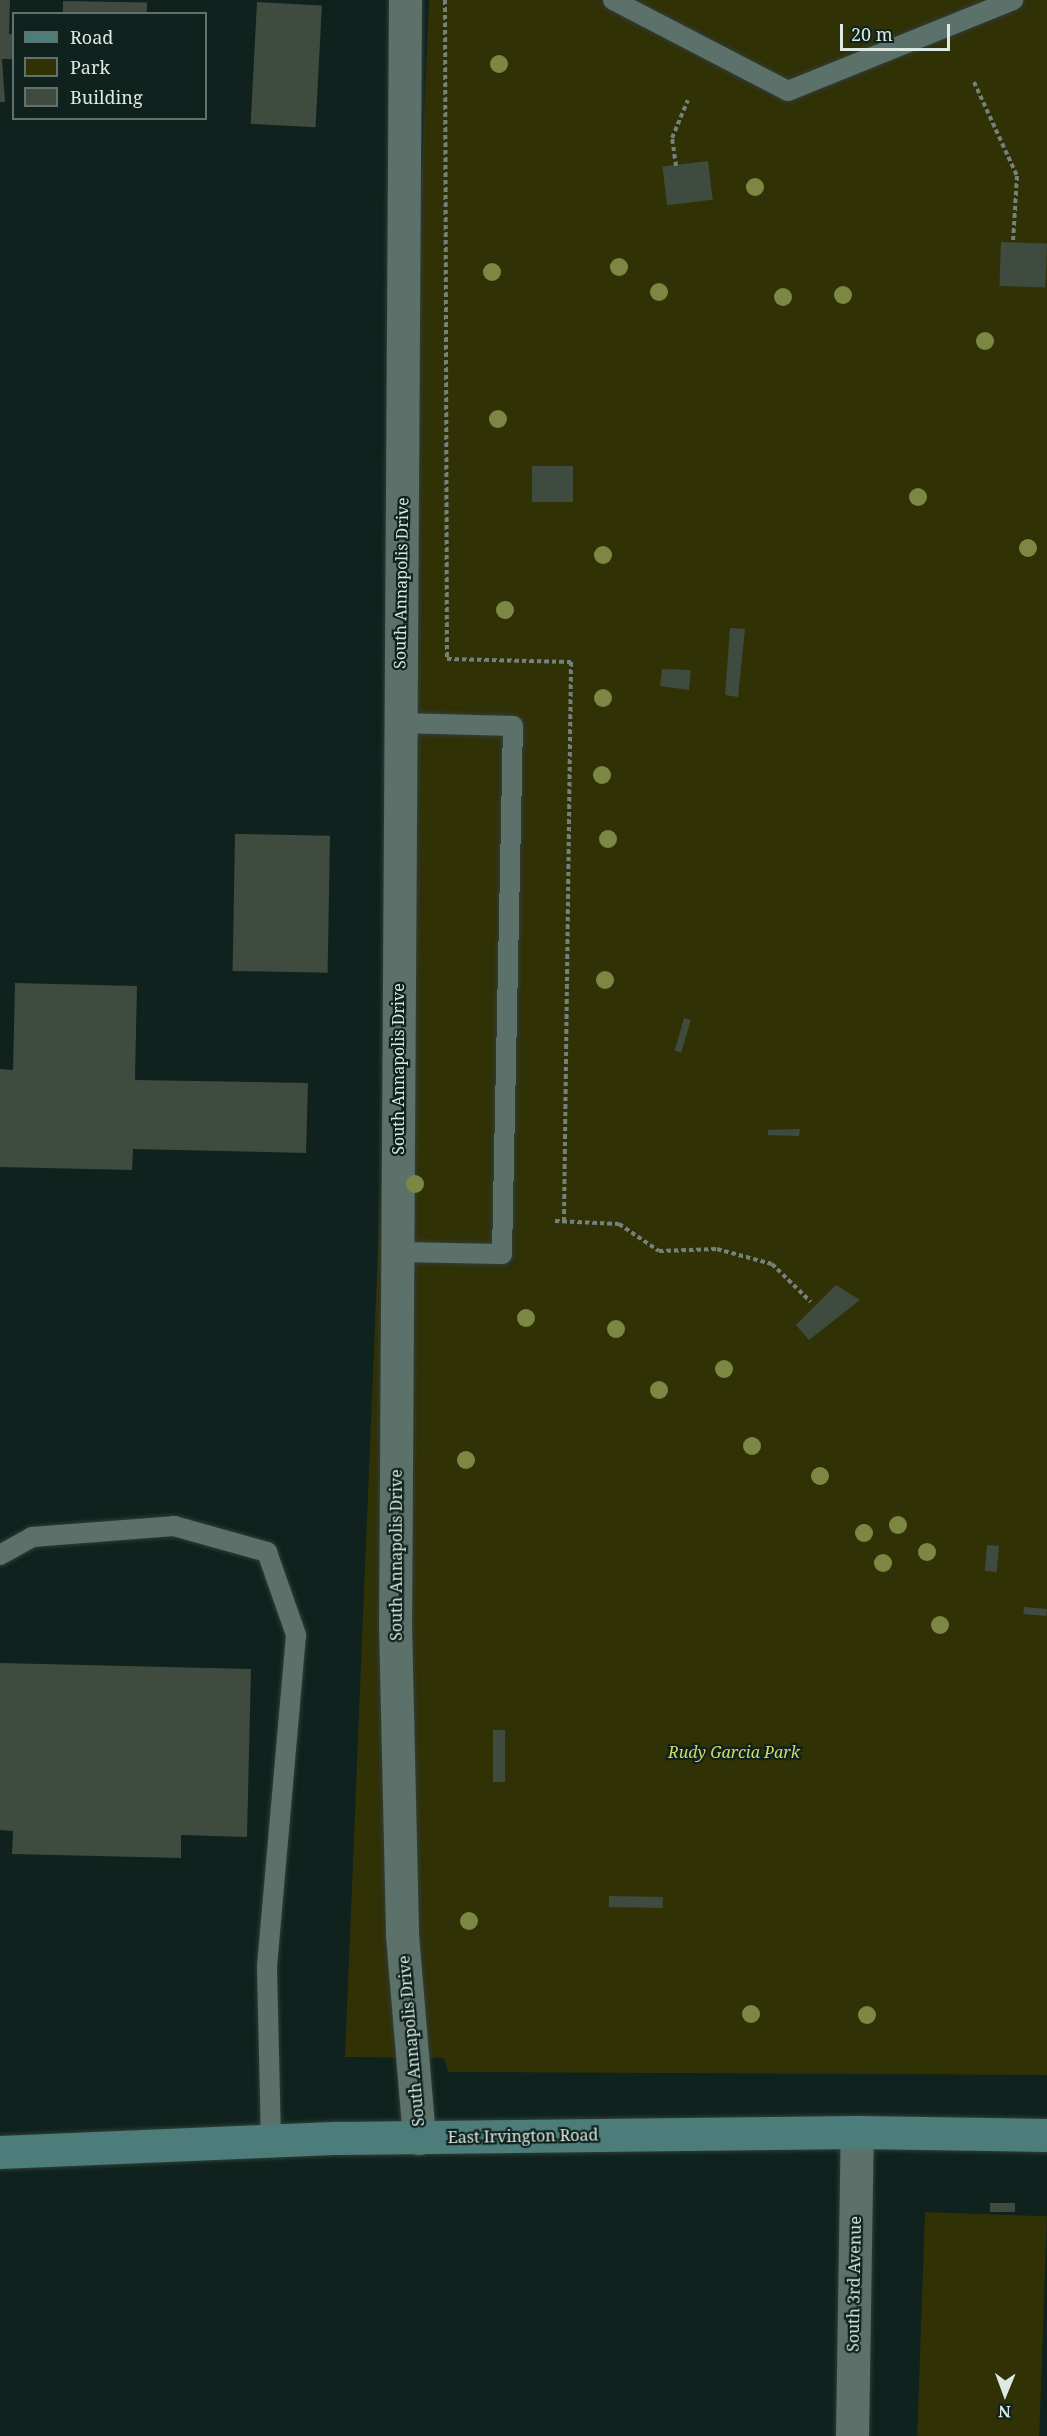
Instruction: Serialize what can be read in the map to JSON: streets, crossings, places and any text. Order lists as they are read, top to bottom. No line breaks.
{"streets":{"main road":["East Irvington Road"],"street":["South Annapolis Drive","South 3rd Avenue"]},"crossings":[["South Annapolis Drive","East Irvington Road"],["East Irvington Road","South 3rd Avenue"]],"parks":["Rudy Garcia Park"],"legend":["Road","Park","Building"],"scale_bar":"20 m","north":"bottom"}
